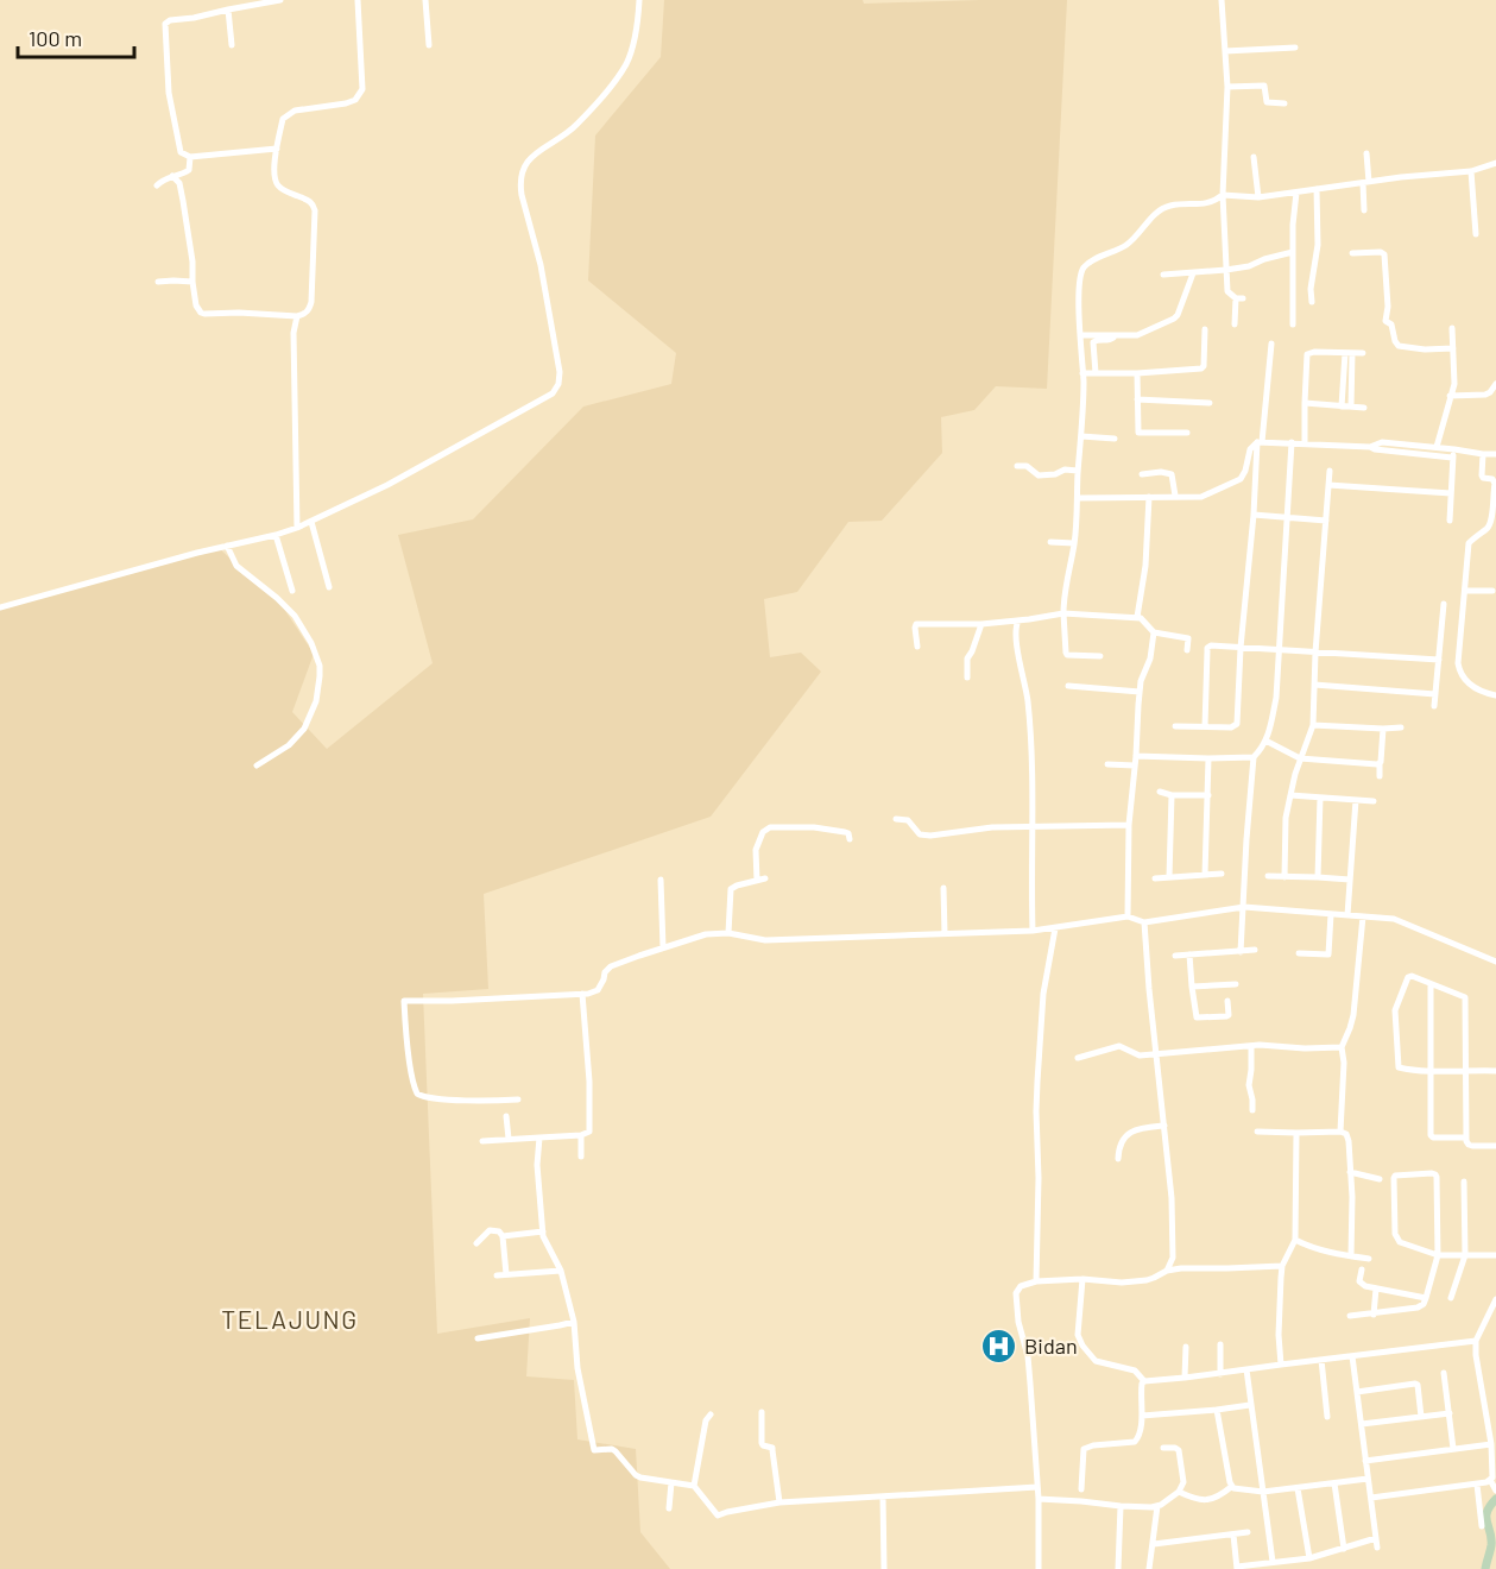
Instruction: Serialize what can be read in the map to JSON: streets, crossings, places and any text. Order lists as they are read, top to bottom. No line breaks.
{"districts":["TELAJUNG"],"places":{"hospital":["Bidan"]},"scale_bar":"100 m"}
